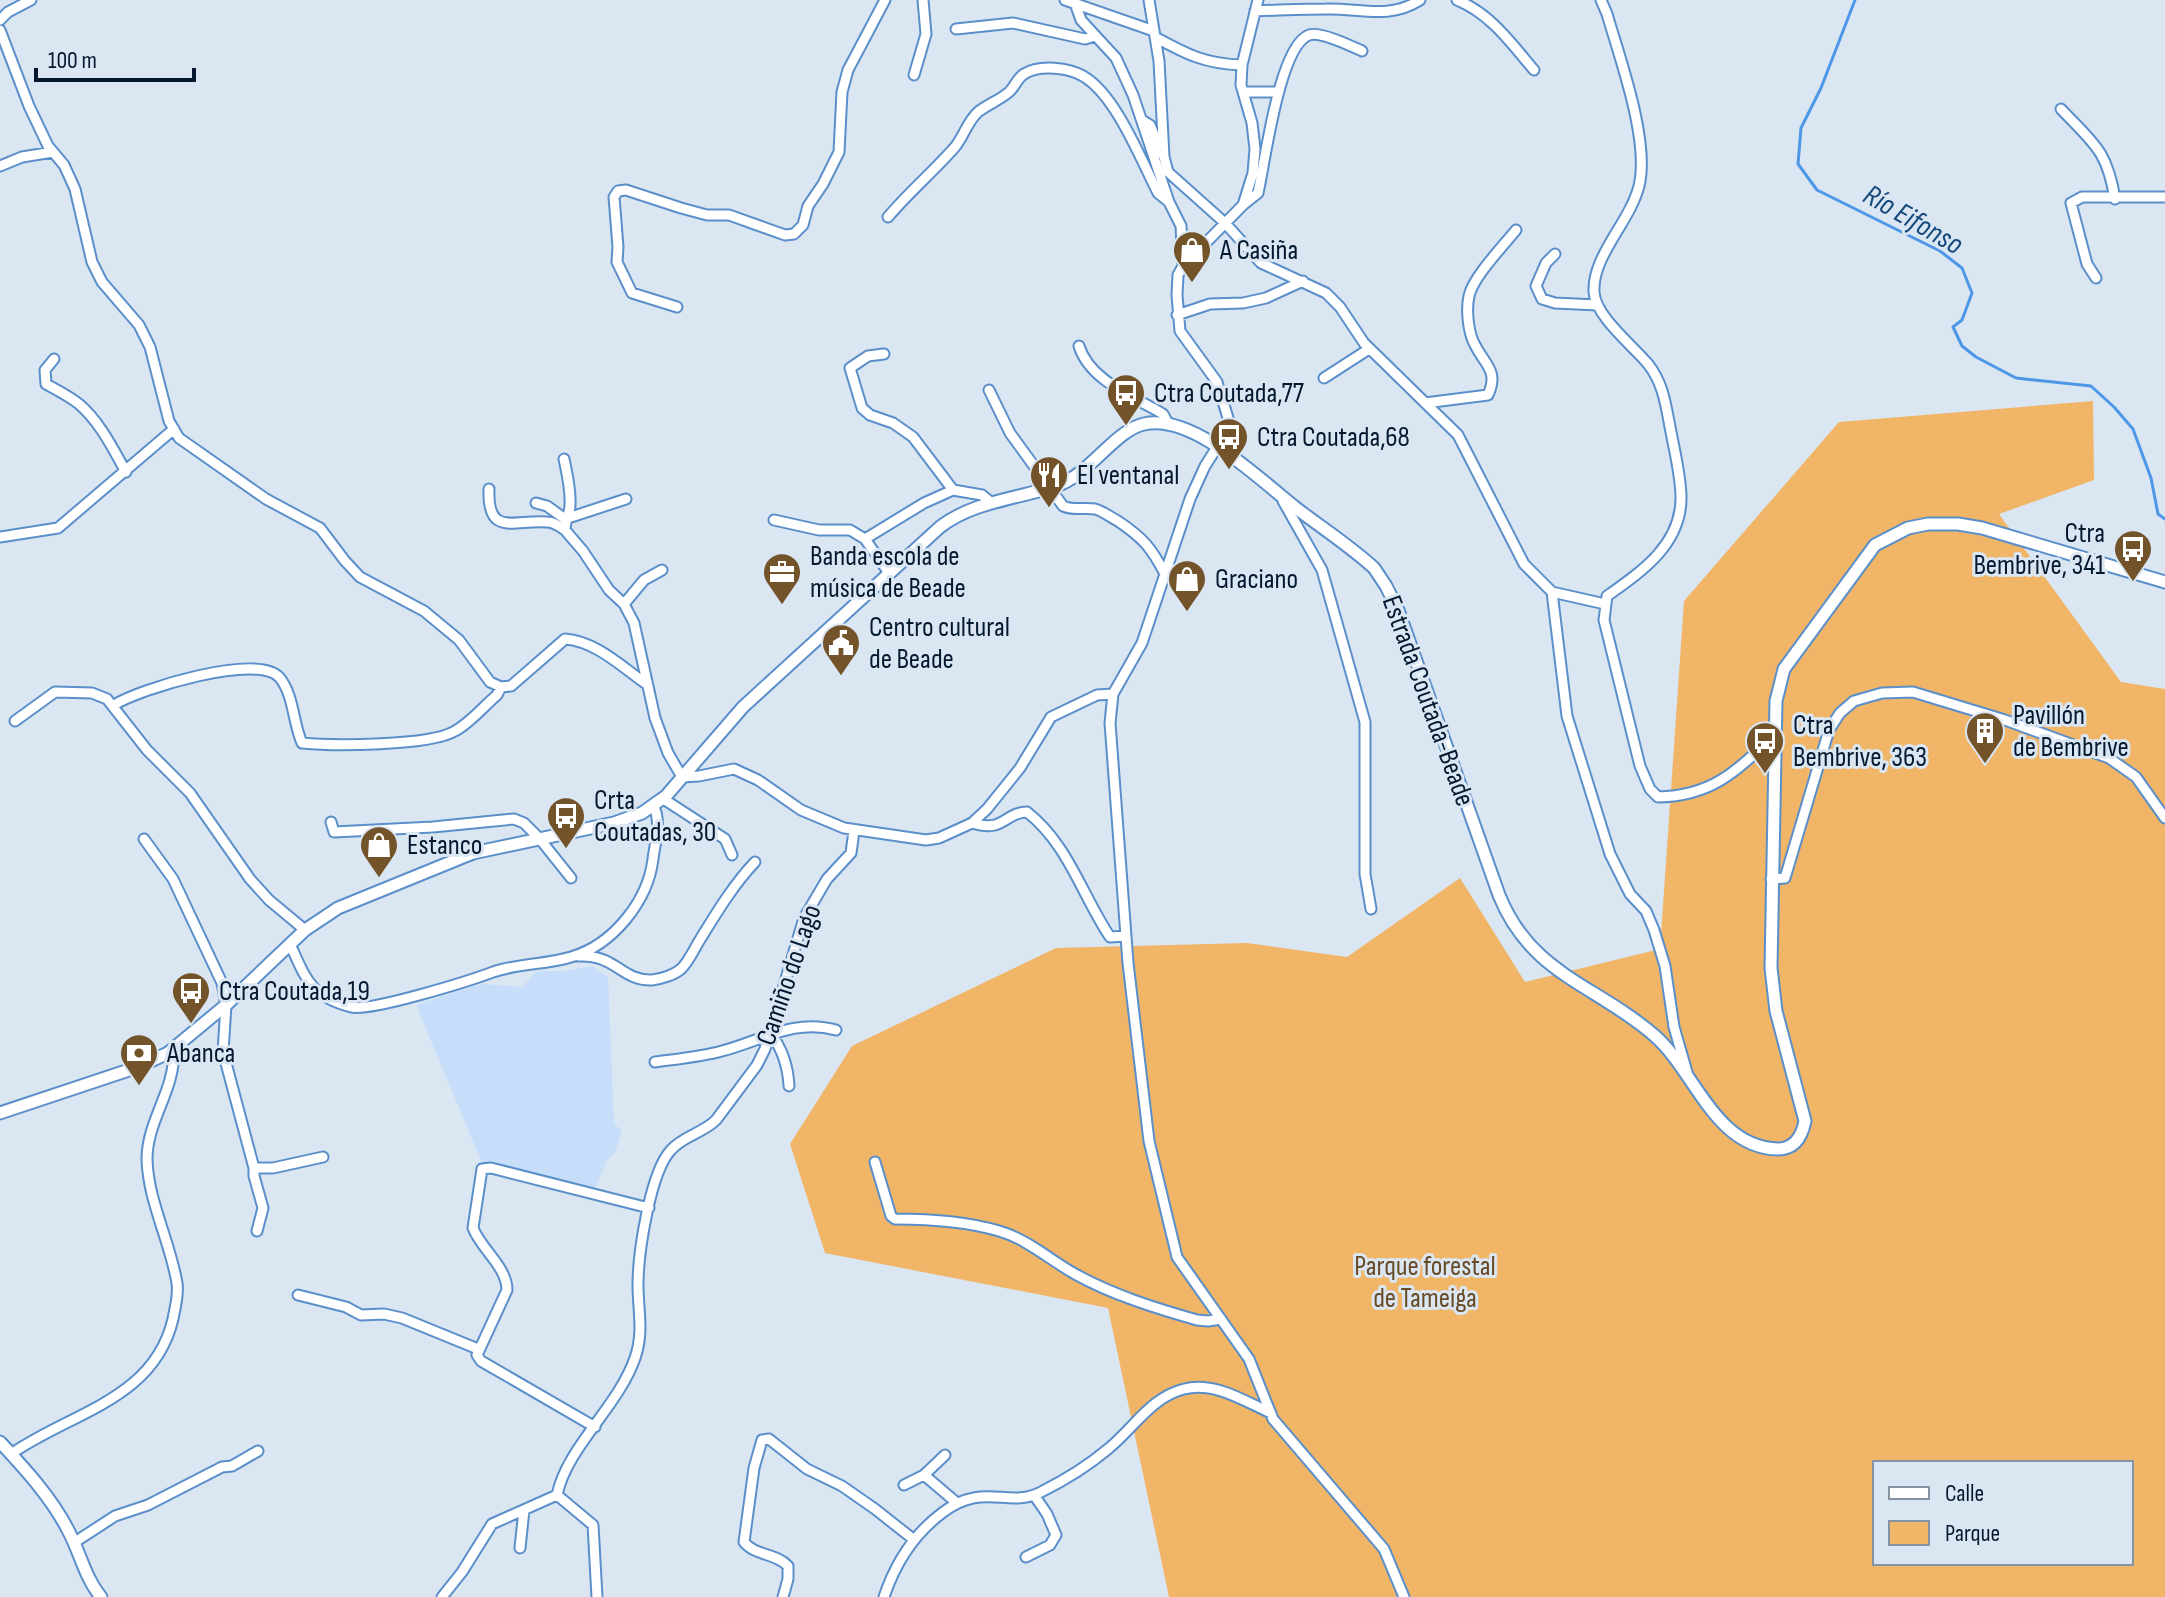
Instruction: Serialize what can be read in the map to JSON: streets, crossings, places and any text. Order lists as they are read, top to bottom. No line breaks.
{"streets":{"street":["Estrada Coutada-Beade","Camiño do Lago"]},"water":["Río Eifonso"],"parks":["Parque forestal de Tameiga"],"places":{"shop":["A Casiña","Graciano","Estanco"],"bus stop":["Ctra Coutada,77","Ctra Coutada,68","Ctra Bembrive, 341","Ctra Bembrive, 363","Crta Coutadas, 30","Ctra Coutada,19"],"restaurant":["El ventanal"],"office":["Banda escola de música de Beade"],"public building":["Centro cultural de Beade"],"building":["Pavillón de Bembrive"],"bank":["Abanca"]},"legend":["Calle","Parque"],"scale_bar":"100 m"}
